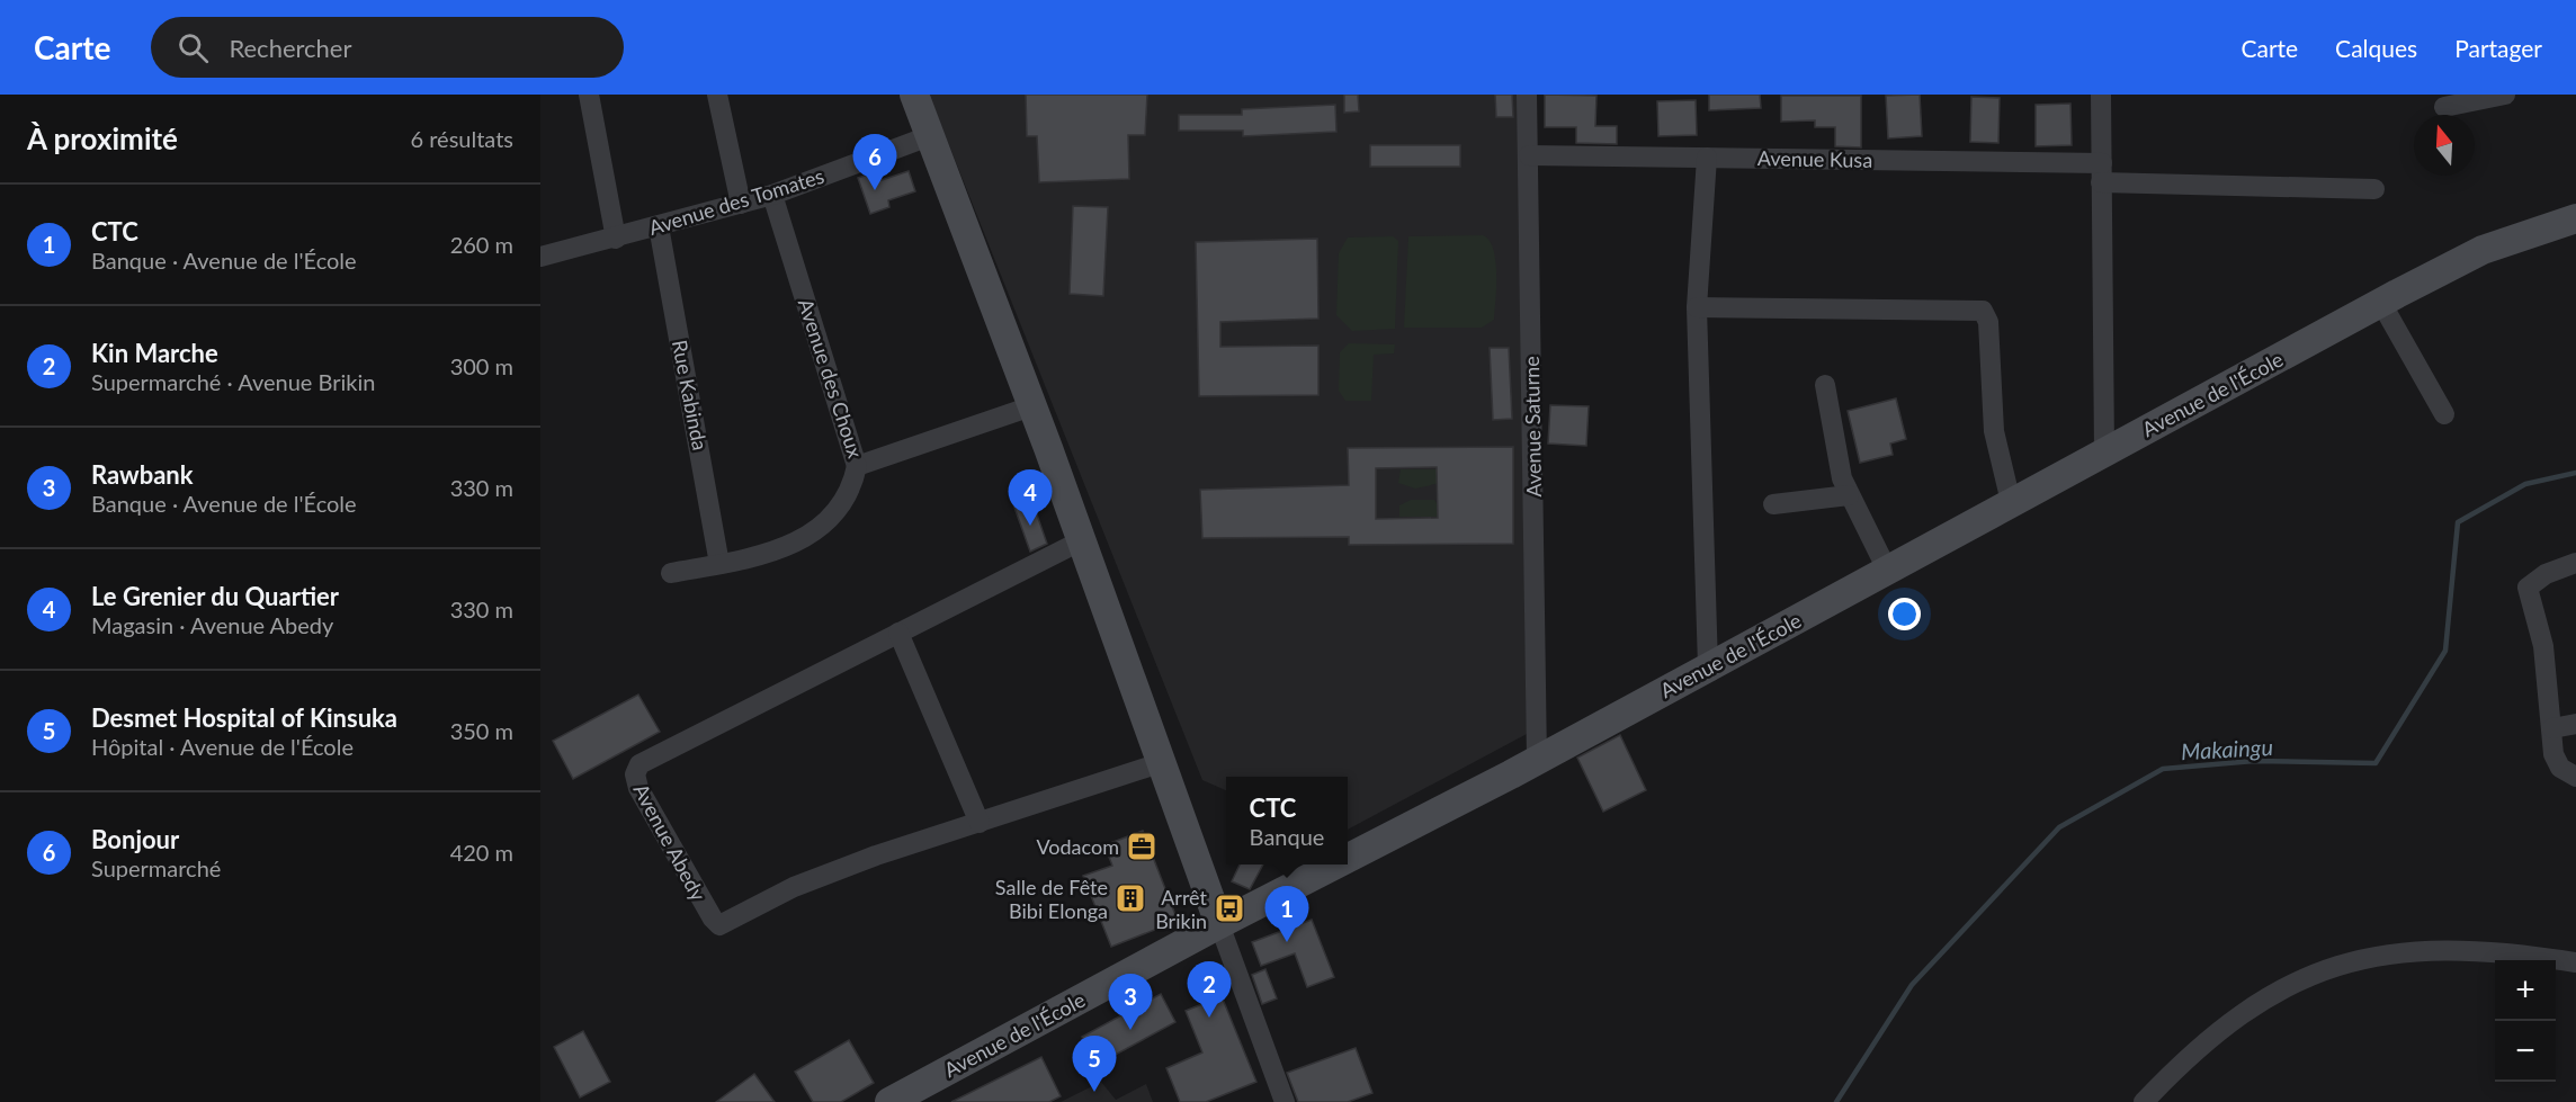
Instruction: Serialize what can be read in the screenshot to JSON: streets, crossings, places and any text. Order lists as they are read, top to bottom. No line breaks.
{"streets":{"main road":["Avenue de l'École"],"street":["Avenue Kusa","Avenue des Tomates","Avenue des Choux","Rue Kabinda","Avenue Saturne","Avenue Abedy"]},"crossings":[["Avenue Kusa","Avenue Saturne"],["Avenue des Tomates","Avenue des Choux"],["Avenue des Tomates","Rue Kabinda"],["Avenue de l'École","Avenue Saturne"]],"water":["Makaingu"],"places":{"office":["Vodacom"],"building":["Salle de Fête Bibi Elonga"],"bus stop":["Arrêt Brikin"]},"north":"top","page":{"header":"Carte","search":"Rechercher","nav":["Carte","Calques","Partager"],"heading":["À proximité","6 résultats"],"pins":["6","4","1","2","3","5"],"list":[{"mark":"1","name":"CTC","note":"Banque · Avenue de l'École","value":"260 m"},{"mark":"2","name":"Kin Marche","note":"Supermarché · Avenue Brikin","value":"300 m"},{"mark":"3","name":"Rawbank","note":"Banque · Avenue de l'École","value":"330 m"},{"mark":"4","name":"Le Grenier du Quartier","note":"Magasin · Avenue Abedy","value":"330 m"},{"mark":"5","name":"Desmet Hospital of Kinsuka","note":"Hôpital · Avenue de l'École","value":"350 m"},{"mark":"6","name":"Bonjour","note":"Supermarché","value":"420 m"}],"popup":["CTC","Banque"],"map_buttons":["+","−"]}}
